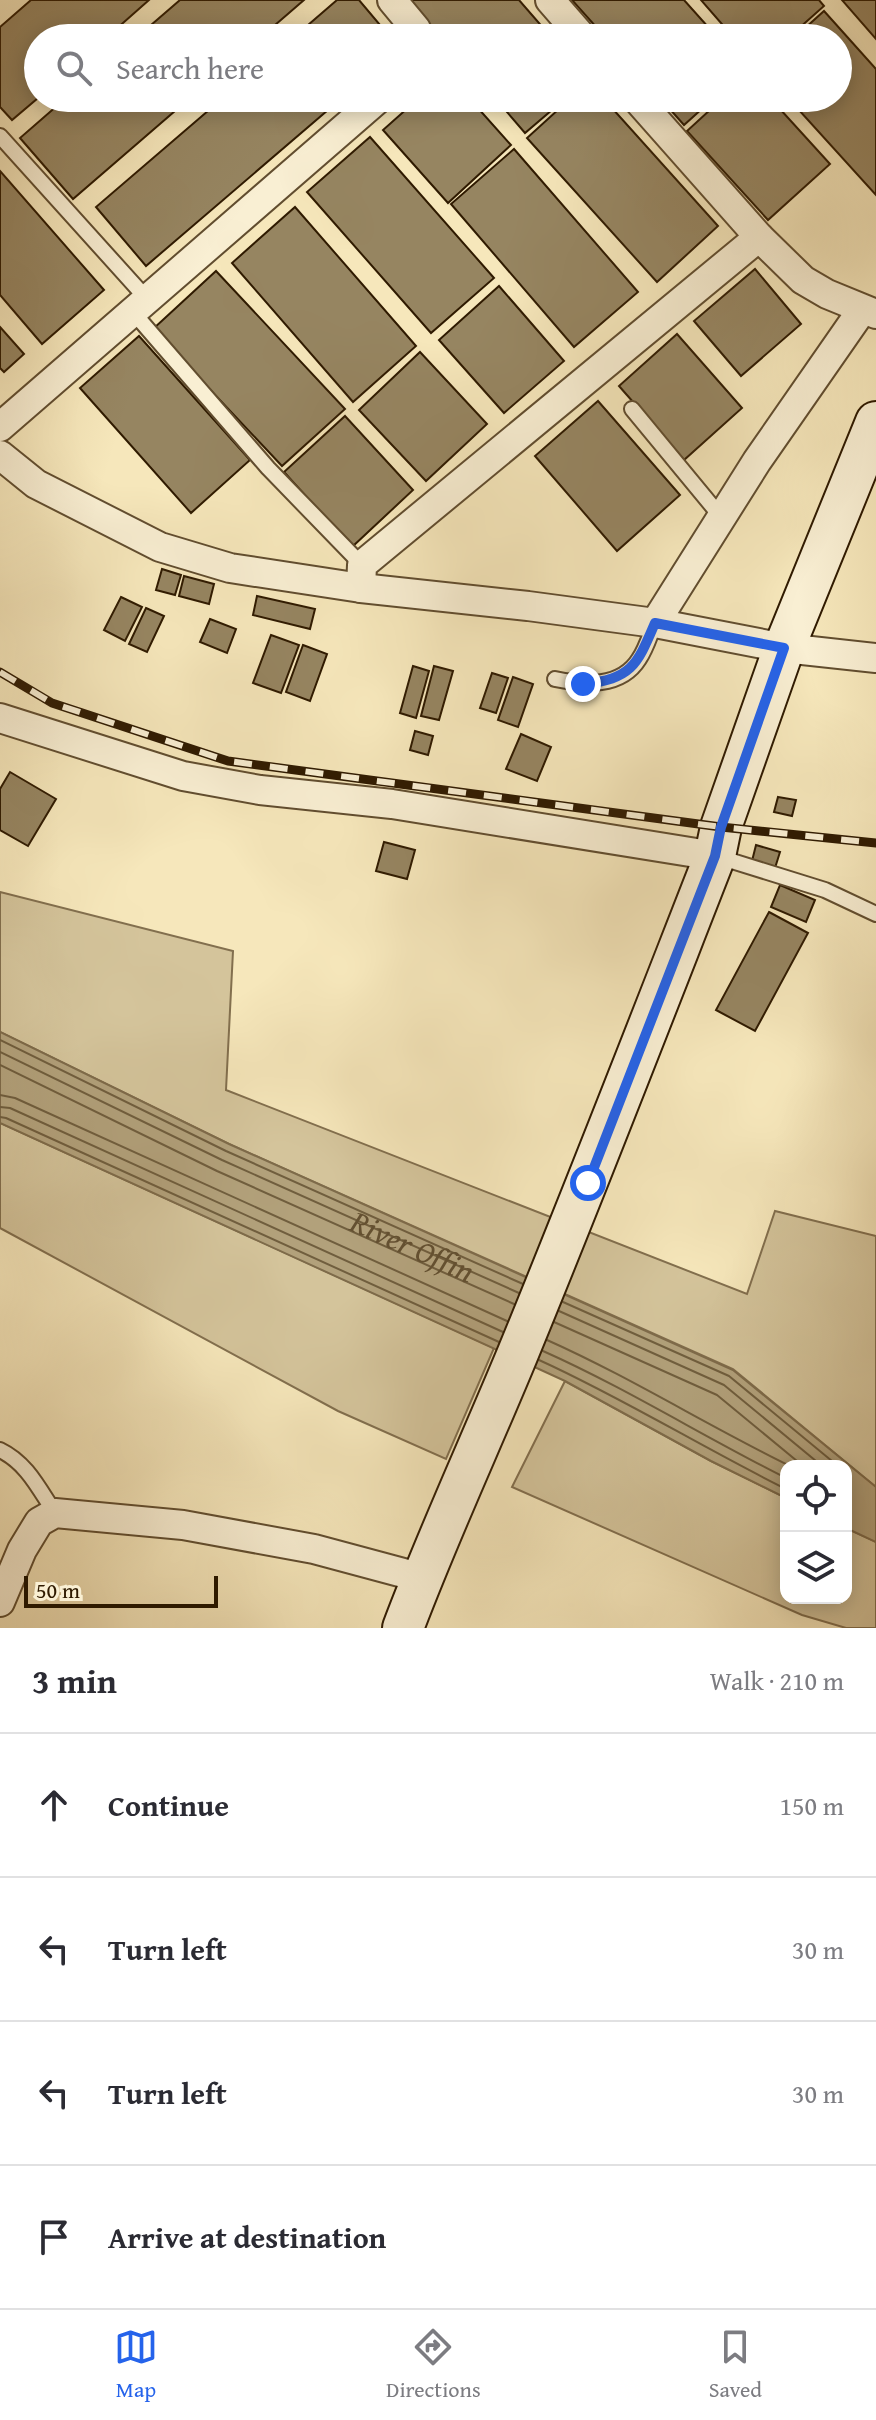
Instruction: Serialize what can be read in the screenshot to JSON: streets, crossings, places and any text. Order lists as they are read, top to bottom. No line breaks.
{"water":["River Offin"],"scale_bar":"50 m","page":{"search":"Search here","scale":"50 m","heading":["3 min","Walk · 210 m"],"list":[["Continue","150 m"],["Turn left","30 m"],["Turn left","30 m"],"Arrive at destination"],"nav":["Map","Directions","Saved"]}}
